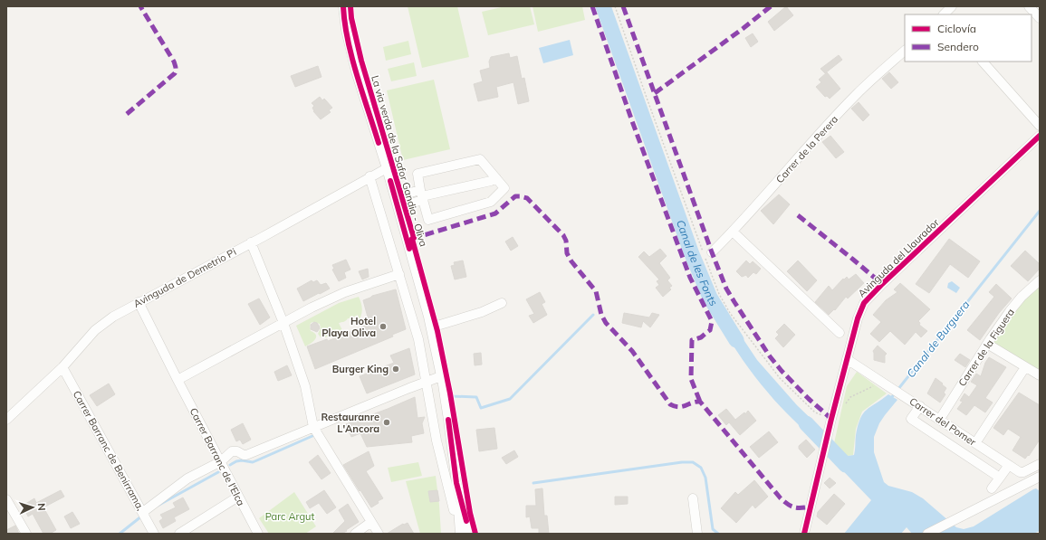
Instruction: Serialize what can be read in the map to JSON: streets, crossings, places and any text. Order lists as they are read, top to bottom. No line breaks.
{"streets":{"street":["Carrer de la Perera","Avinguda del Llaurador","Avinguda de Demetrio Pi","Carrer de la Figuera","Carrer del Pomer","Carrer Barranc de Benirrama,","Carrer Barranc de l'Elca"],"cycle path":["La via verda de la Safor Gandia - Oliva"]},"crossings":[["Avinguda del Llaurador","Carrer del Pomer"],["Avinguda de Demetrio Pi","Carrer Barranc de Benirrama,"],["Avinguda de Demetrio Pi","Carrer Barranc de l'Elca"],["Carrer de la Figuera","Carrer del Pomer"]],"water":["Canal de les Fonts","Canal de Burguera"],"parks":["Parc Argut"],"places":["Hotel Playa Oliva","Burger King","Restauranre L'Ancora"],"legend":["Ciclovía","Sendero"],"north":"right"}
